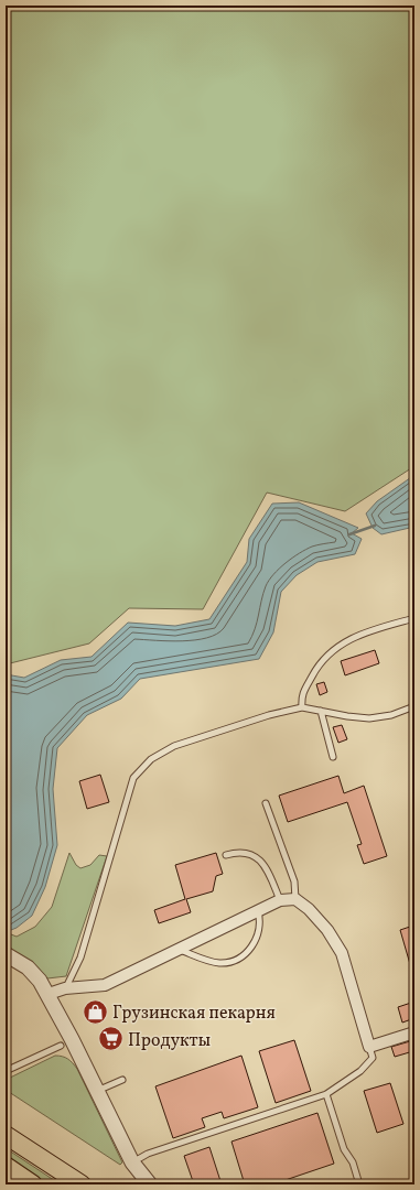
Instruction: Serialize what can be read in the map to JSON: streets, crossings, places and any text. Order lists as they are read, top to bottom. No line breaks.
{"places":{"shop":["Грузинская пекарня"],"supermarket":["Продукты"]}}
